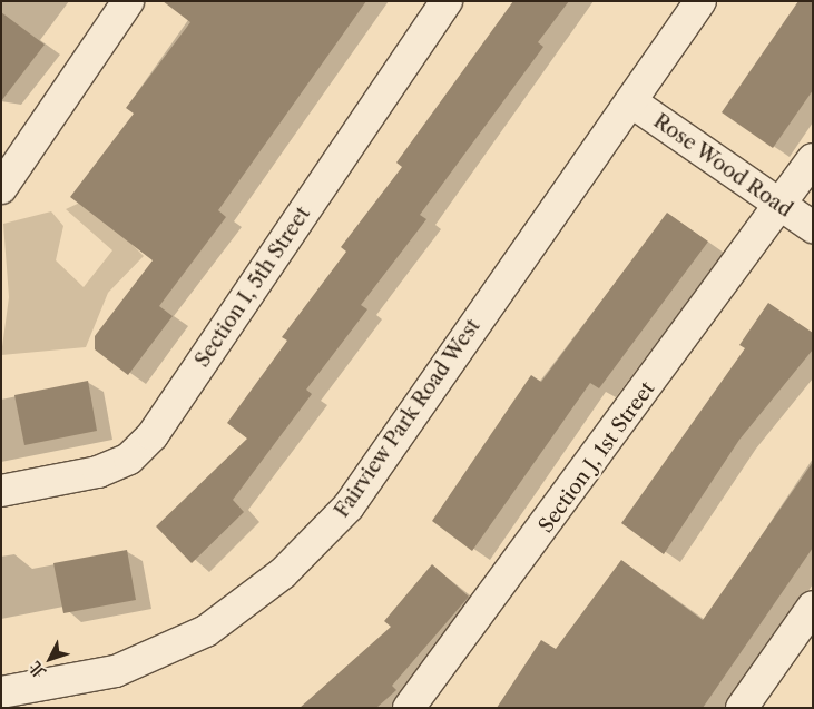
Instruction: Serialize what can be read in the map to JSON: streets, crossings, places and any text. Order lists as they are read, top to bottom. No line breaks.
{"streets":{"street":["Rose Wood Road","Section I, 5th Street","Fairview Park Road West","Section J, 1st Street"]},"crossings":[["Rose Wood Road","Fairview Park Road West"],["Rose Wood Road","Section J, 1st Street"]],"north":"bottom left"}
